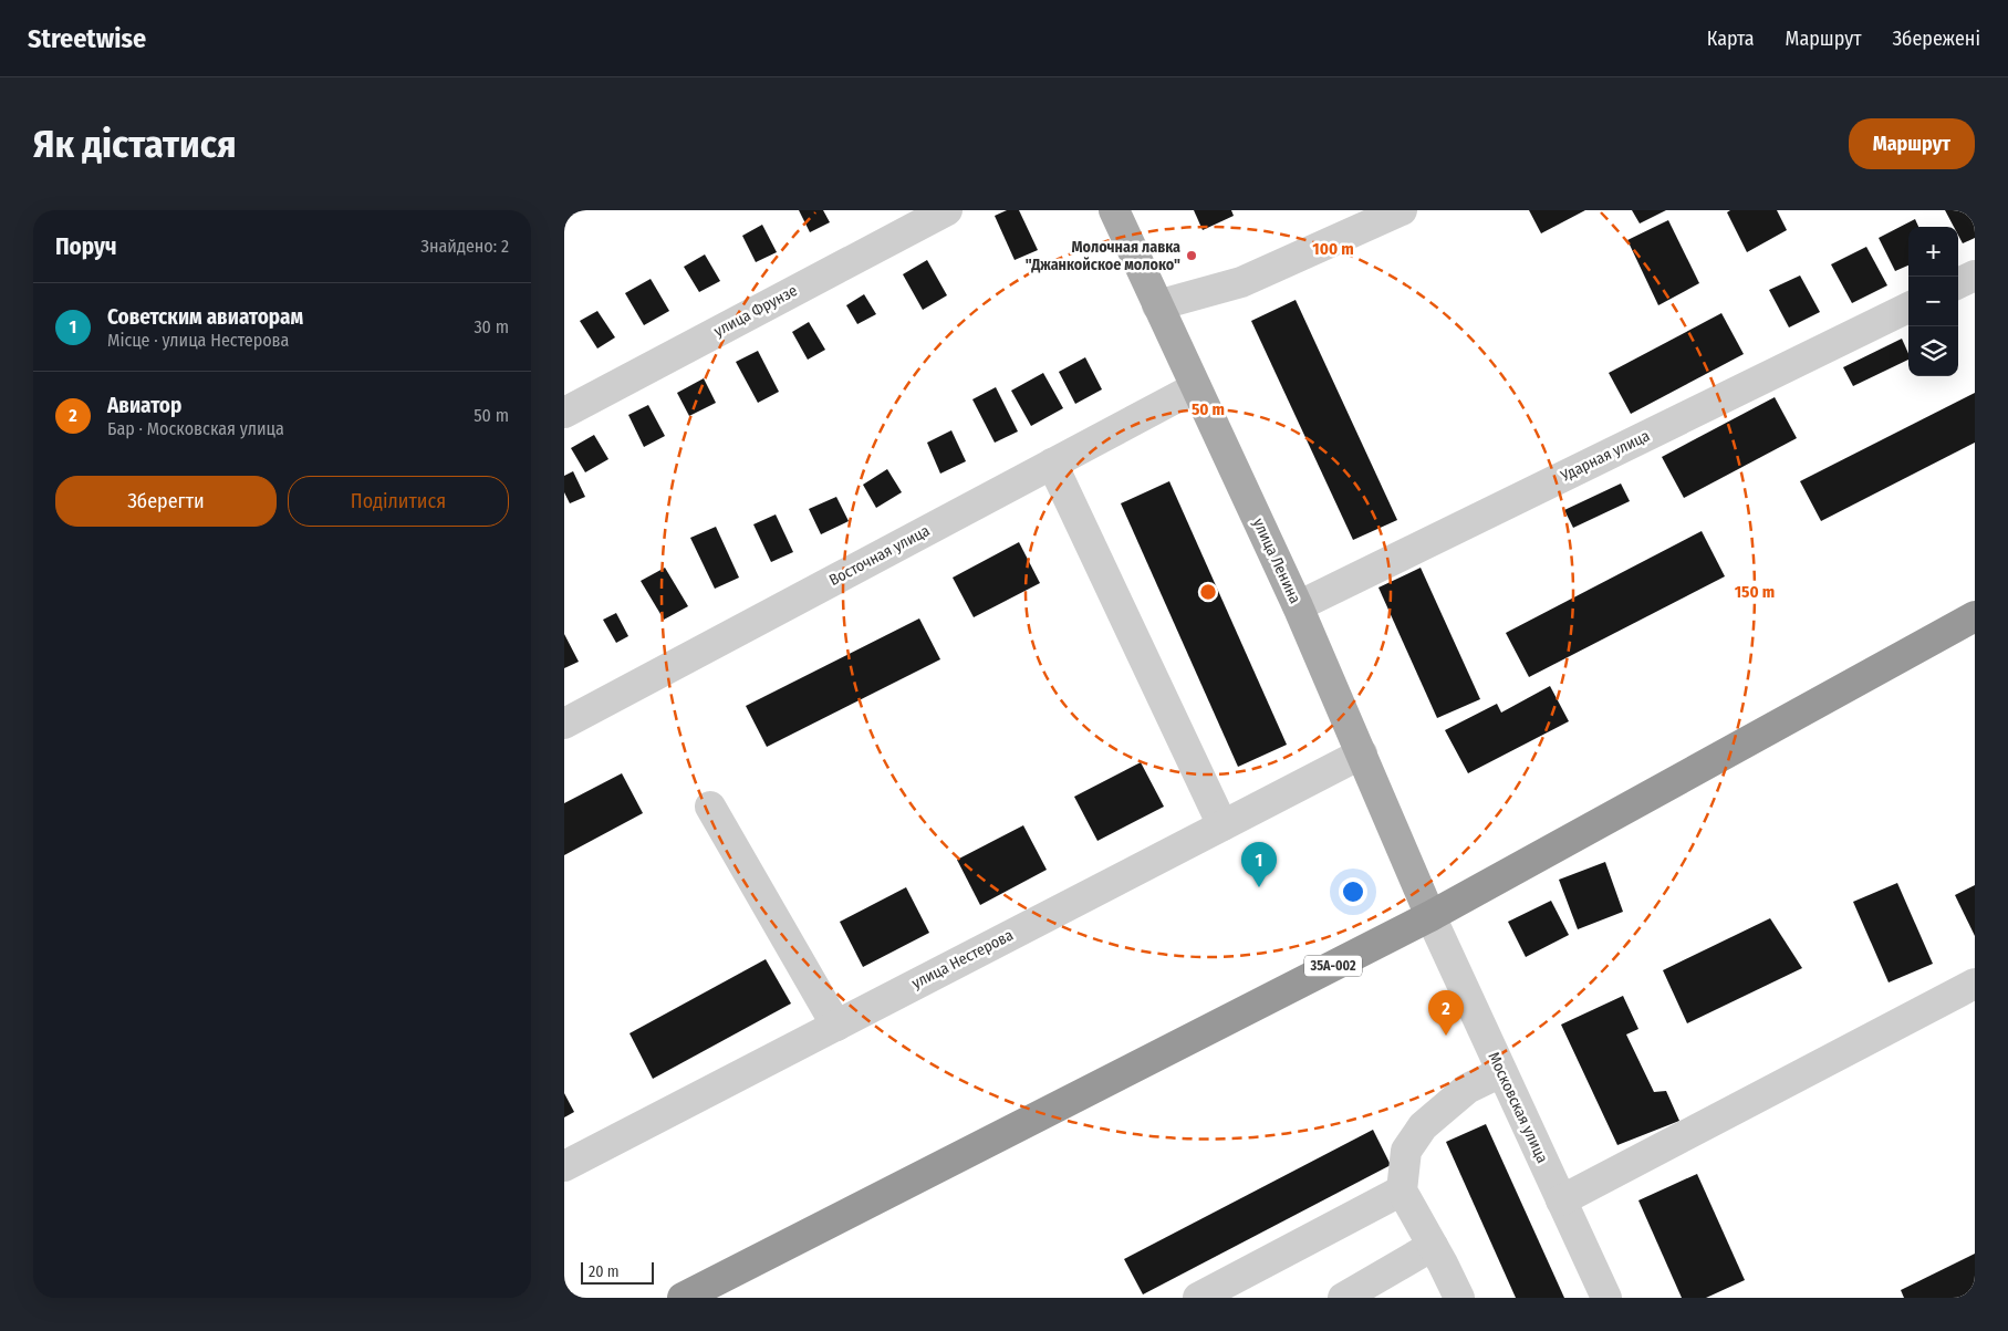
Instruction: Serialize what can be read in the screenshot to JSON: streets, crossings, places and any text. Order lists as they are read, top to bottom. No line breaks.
{"streets":{"highway":["35А-002"],"main road":["улица Ленина"],"street":["улица Фрунзе","Ударная улица","Восточная улица","улица Нестерова","Московская улица"]},"crossings":[["Ударная улица","улица Ленина"],["Восточная улица","улица Ленина"],["улица Ленина","улица Нестерова"],["улица Ленина","35А-002"],["улица Ленина","Московская улица"],["35А-002","Московская улица"]],"places":["Молочная лавка \"Джанкойское молоко\""],"scale_bar":"20 m","page":{"header":"Streetwise","nav":["Карта","Маршрут","Збережені"],"buttons":["Маршрут",["Зберегти","Поділитися"]],"title":"Як дістатися","heading":["Поруч","Знайдено: 2"],"map_buttons":["+","−"],"list":[{"mark":"1","name":"Советским авиаторам","note":"Місце · улица Нестерова","value":"30 m"},{"mark":"2","name":"Авиатор","note":"Бар · Московская улица","value":"50 m"}],"pins":["1","2"],"scale":"20 m"},"rings":["100 m","50 m","150 m"]}
